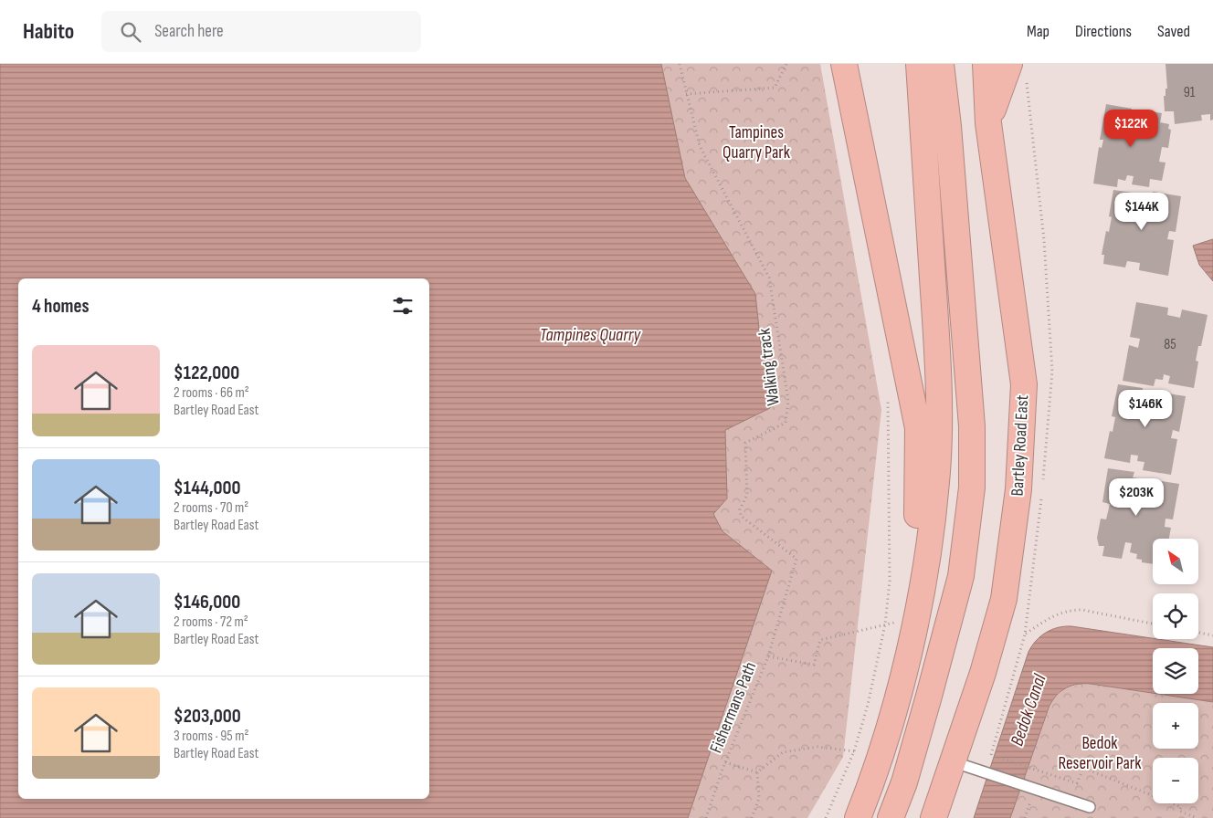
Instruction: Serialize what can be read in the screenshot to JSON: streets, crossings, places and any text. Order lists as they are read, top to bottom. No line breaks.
{"streets":{"highway":["Bartley Road East"],"path":["Walking track","Fishermans Path"]},"crossings":[["Walking track","Fishermans Path"]],"water":["Tampines Quarry","Bedok Canal"],"parks":["Tampines Quarry Park","Bedok Reservoir Park"],"house_numbers":["91","85"],"north":"top left","page":{"header":"Habito","search":"Search here","nav":["Map","Directions","Saved"],"price":["$122K","$144K","$146K","$203K"],"heading":"4 homes","list":[{"name":"$122,000","note":"2 rooms · 66 m² · Bartley Road East"},{"name":"$144,000","note":"2 rooms · 70 m² · Bartley Road East"},{"name":"$146,000","note":"2 rooms · 72 m² · Bartley Road East"},{"name":"$203,000","note":"3 rooms · 95 m² · Bartley Road East"}],"map_buttons":["+","−"]}}
